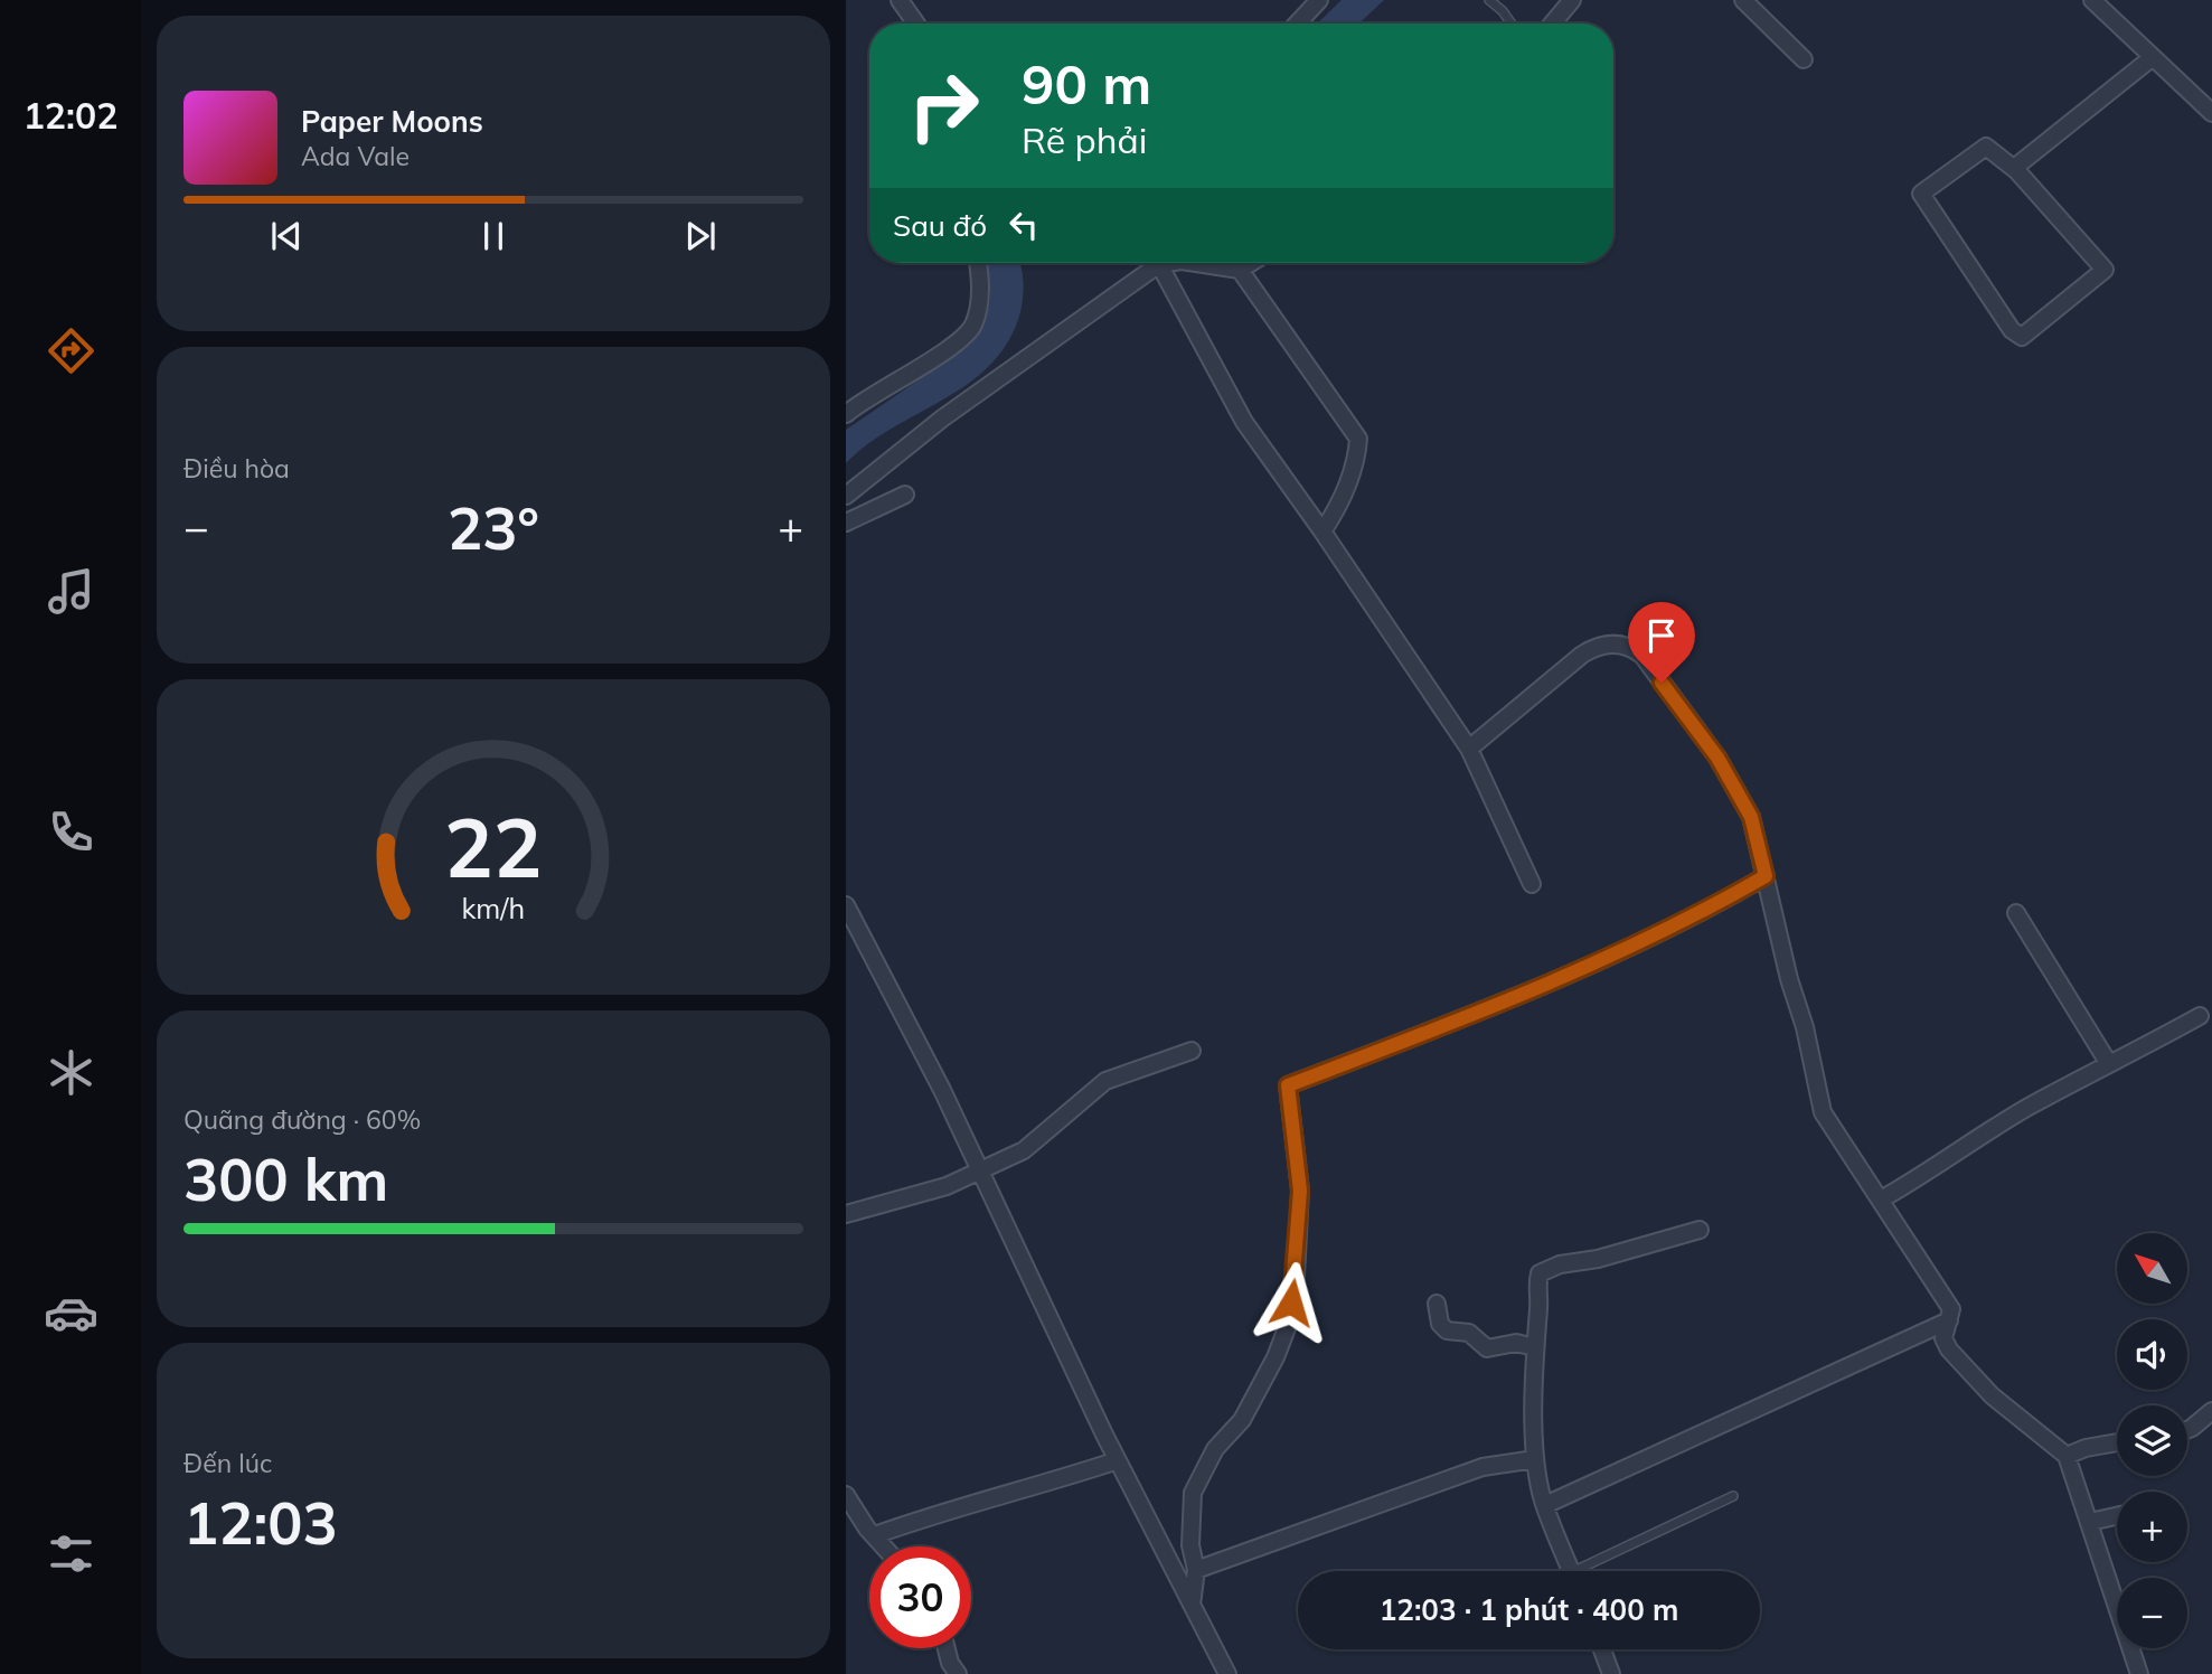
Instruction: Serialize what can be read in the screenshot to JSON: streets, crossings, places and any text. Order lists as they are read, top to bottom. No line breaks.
{"north":"top left","page":{"tabs":"12:02","turn":["90 m","Rẽ phải"],"song":["Paper Moons","Ada Vale"],"then":"Sau đó","tile":["Điều hòa",["Quãng đường · 60%","300 km"],["Đến lúc","12:03"]],"heat":["−","23°","+"],"map_buttons":["+","−"],"limit":"30","trip":"12:03 · 1 phút · 400 m","gauge":["22","km/h"]}}
